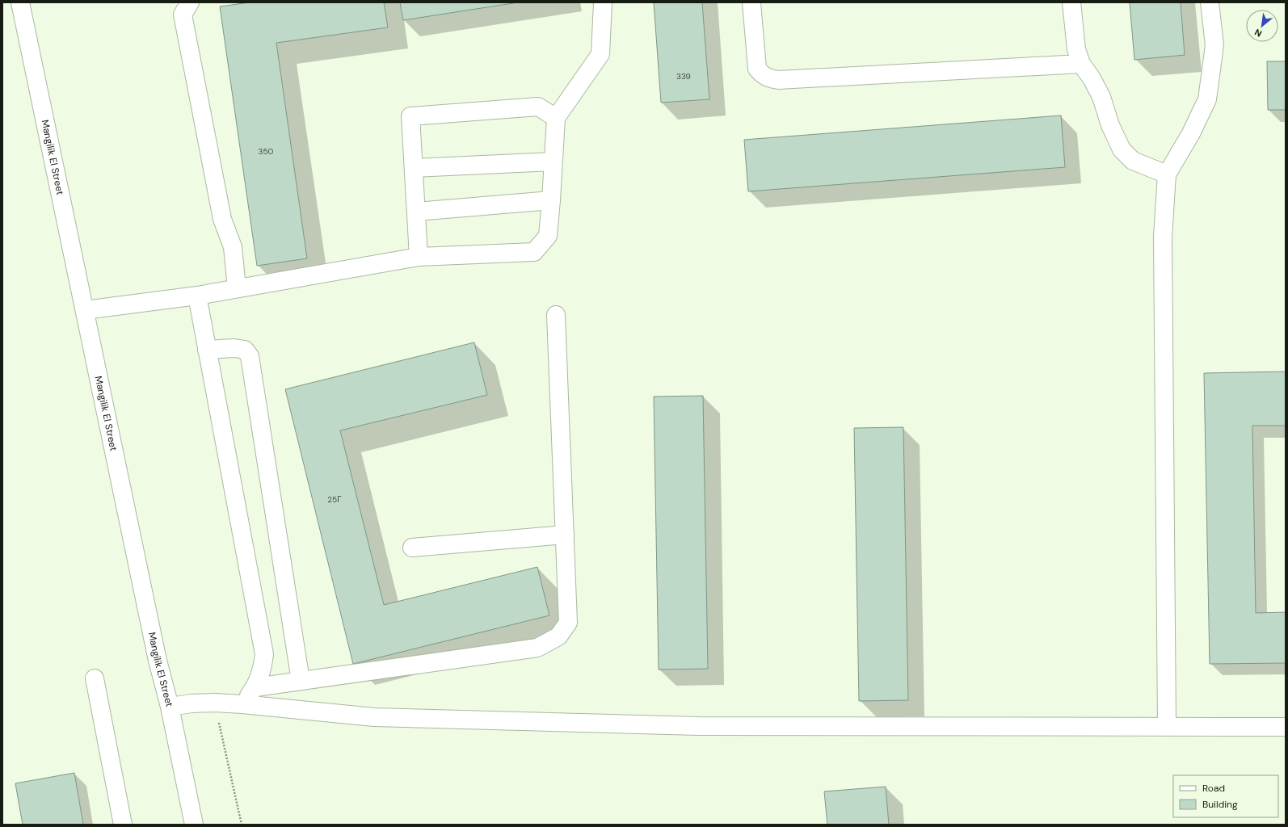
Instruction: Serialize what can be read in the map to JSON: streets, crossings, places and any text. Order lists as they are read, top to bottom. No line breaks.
{"streets":{"street":["Mangilik El Street"]},"house_numbers":["339","350","25Г"],"legend":["Road","Building"],"north":"bottom left"}
